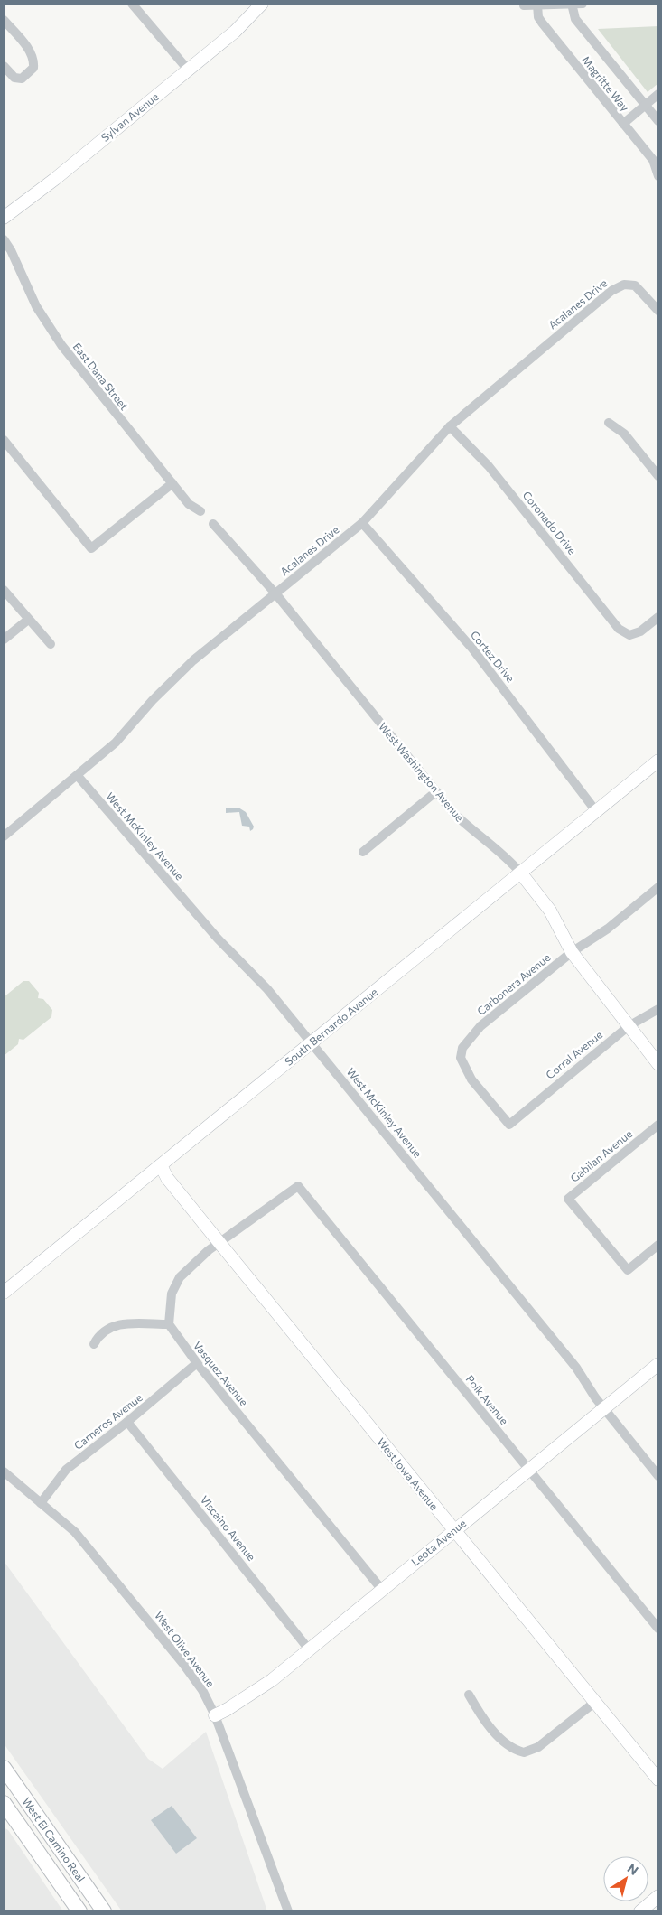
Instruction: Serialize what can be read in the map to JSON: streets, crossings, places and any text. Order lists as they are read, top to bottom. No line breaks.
{"streets":{"main road":["West El Camino Real"],"street":["Magritte Way","Sylvan Avenue","Acalanes Drive","East Dana Street","Coronado Drive","Cortez Drive","West Washington Avenue","West McKinley Avenue","Carbonera Avenue","South Bernardo Avenue","Corral Avenue","Gabilan Avenue","Vasquez Avenue","Polk Avenue","Carneros Avenue","West Iowa Avenue","Viscaino Avenue","Leota Avenue","West Olive Avenue"]},"crossings":[["Acalanes Drive","Coronado Drive"],["Acalanes Drive","Cortez Drive"],["Acalanes Drive","West Washington Avenue"],["Acalanes Drive","West McKinley Avenue"],["Cortez Drive","South Bernardo Avenue"],["West Washington Avenue","Carbonera Avenue"],["West Washington Avenue","South Bernardo Avenue"],["West Washington Avenue","Corral Avenue"],["West McKinley Avenue","South Bernardo Avenue"],["West McKinley Avenue","Leota Avenue"],["Carbonera Avenue","Corral Avenue"],["South Bernardo Avenue","West Iowa Avenue"],["Vasquez Avenue","Carneros Avenue"],["Vasquez Avenue","Leota Avenue"],["Polk Avenue","West Iowa Avenue"],["Polk Avenue","Leota Avenue"],["Carneros Avenue","Viscaino Avenue"],["Carneros Avenue","West Olive Avenue"],["West Iowa Avenue","Leota Avenue"],["Viscaino Avenue","Leota Avenue"],["Leota Avenue","West Olive Avenue"]],"north":"top right"}
